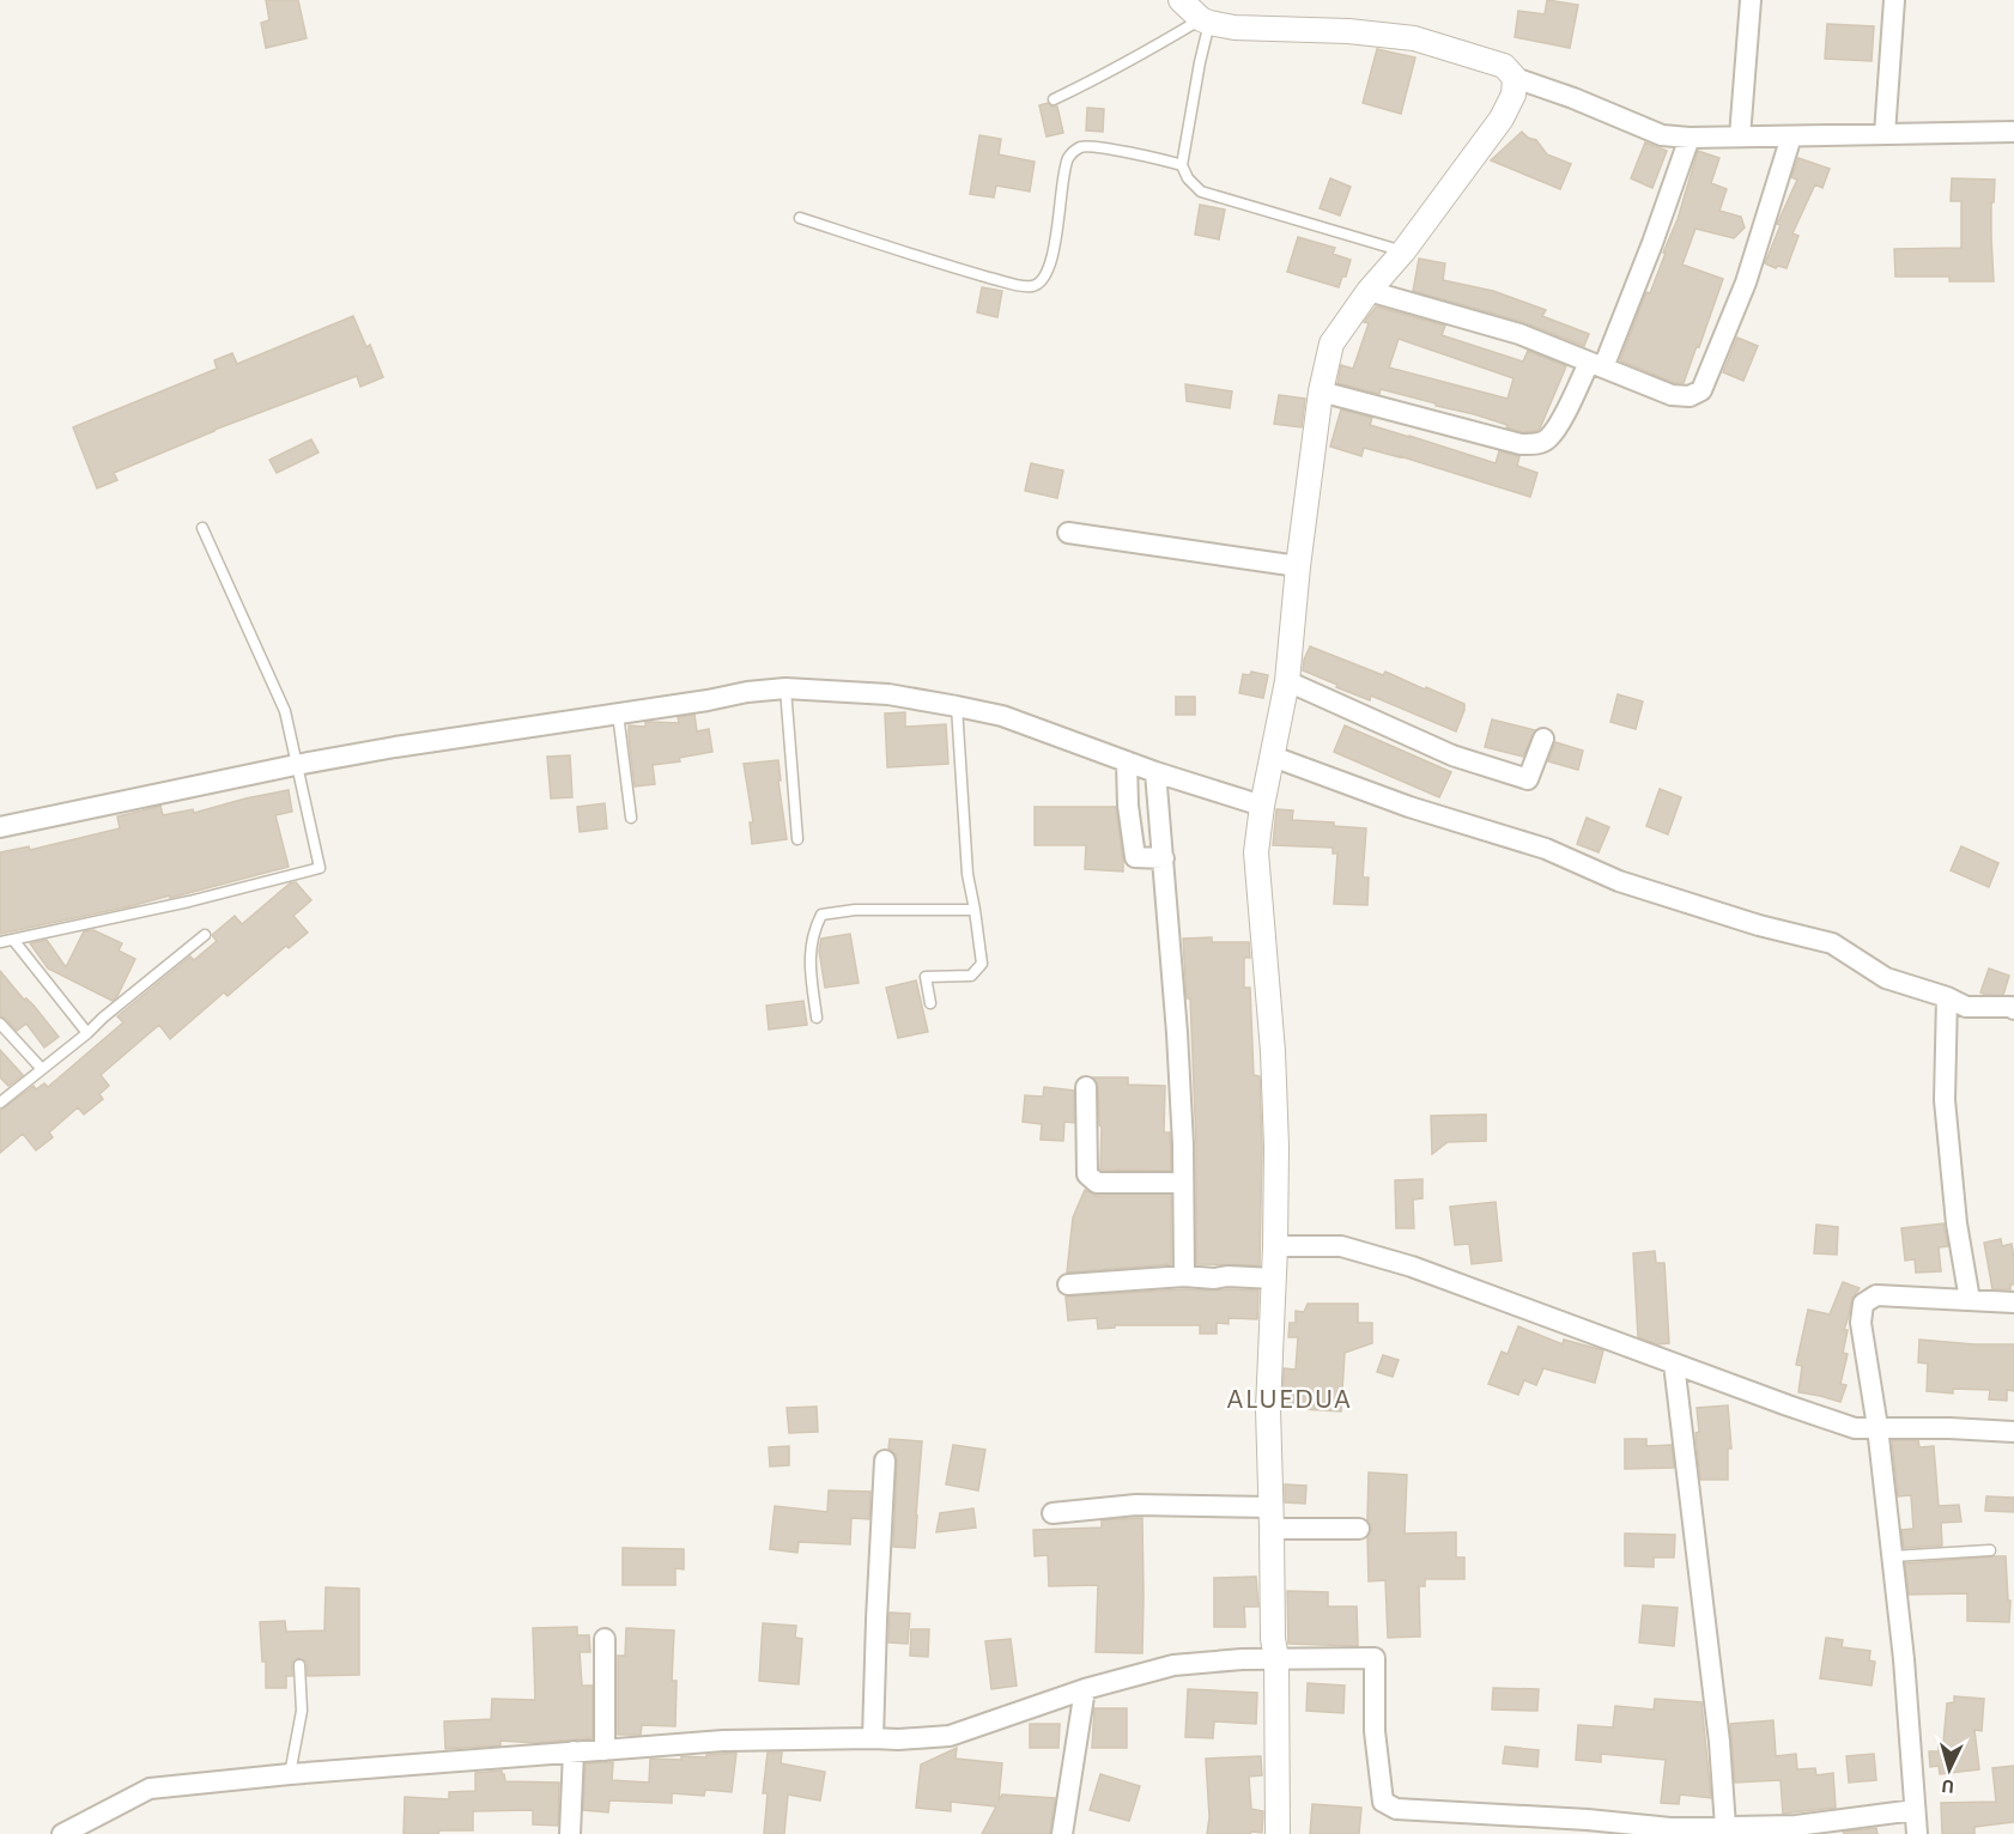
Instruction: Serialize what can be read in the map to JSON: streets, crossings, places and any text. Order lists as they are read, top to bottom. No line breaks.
{"districts":["ALUEDUA"],"north":"bottom"}
